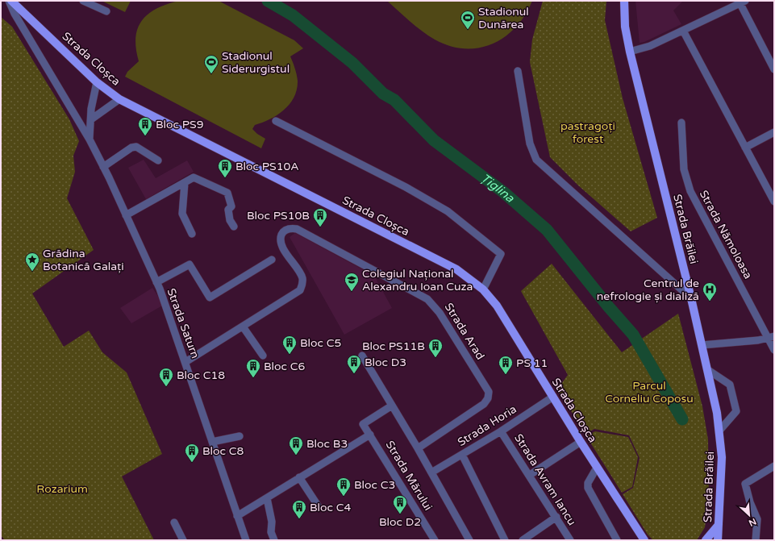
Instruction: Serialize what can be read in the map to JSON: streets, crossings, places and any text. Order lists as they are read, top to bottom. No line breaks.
{"streets":{"main road":["Strada Cloșca","Strada Brăilei"],"street":["Strada Nămoloasa","Strada Saturn","Strada Arad","Strada Horia","Strada Mărului","Strada Avram Iancu"]},"crossings":[["Strada Cloșca","Strada Saturn"],["Strada Cloșca","Strada Horia"],["Strada Horia","Strada Avram Iancu"]],"water":["Țiglina"],"parks":["pastragoți forest","Parcul Corneliu Coposu","Rozarium"],"places":{"sports":["Stadionul Dunărea","Stadionul Siderurgistul"],"building":["Bloc PS9","Bloc PS10A","Bloc PS10B","Bloc C5","Bloc PS11B","Bloc D3","PS 11","Bloc C6","Bloc C18","Bloc B3","Bloc C8","Bloc C3","Bloc D2","Bloc C4"],"place":["Grădina Botanică Galați"],"school or university":["Colegiul Național Alexandru Ioan Cuza"],"hospital":["Centrul de nefrologie și dializă"]},"north":"bottom right"}
